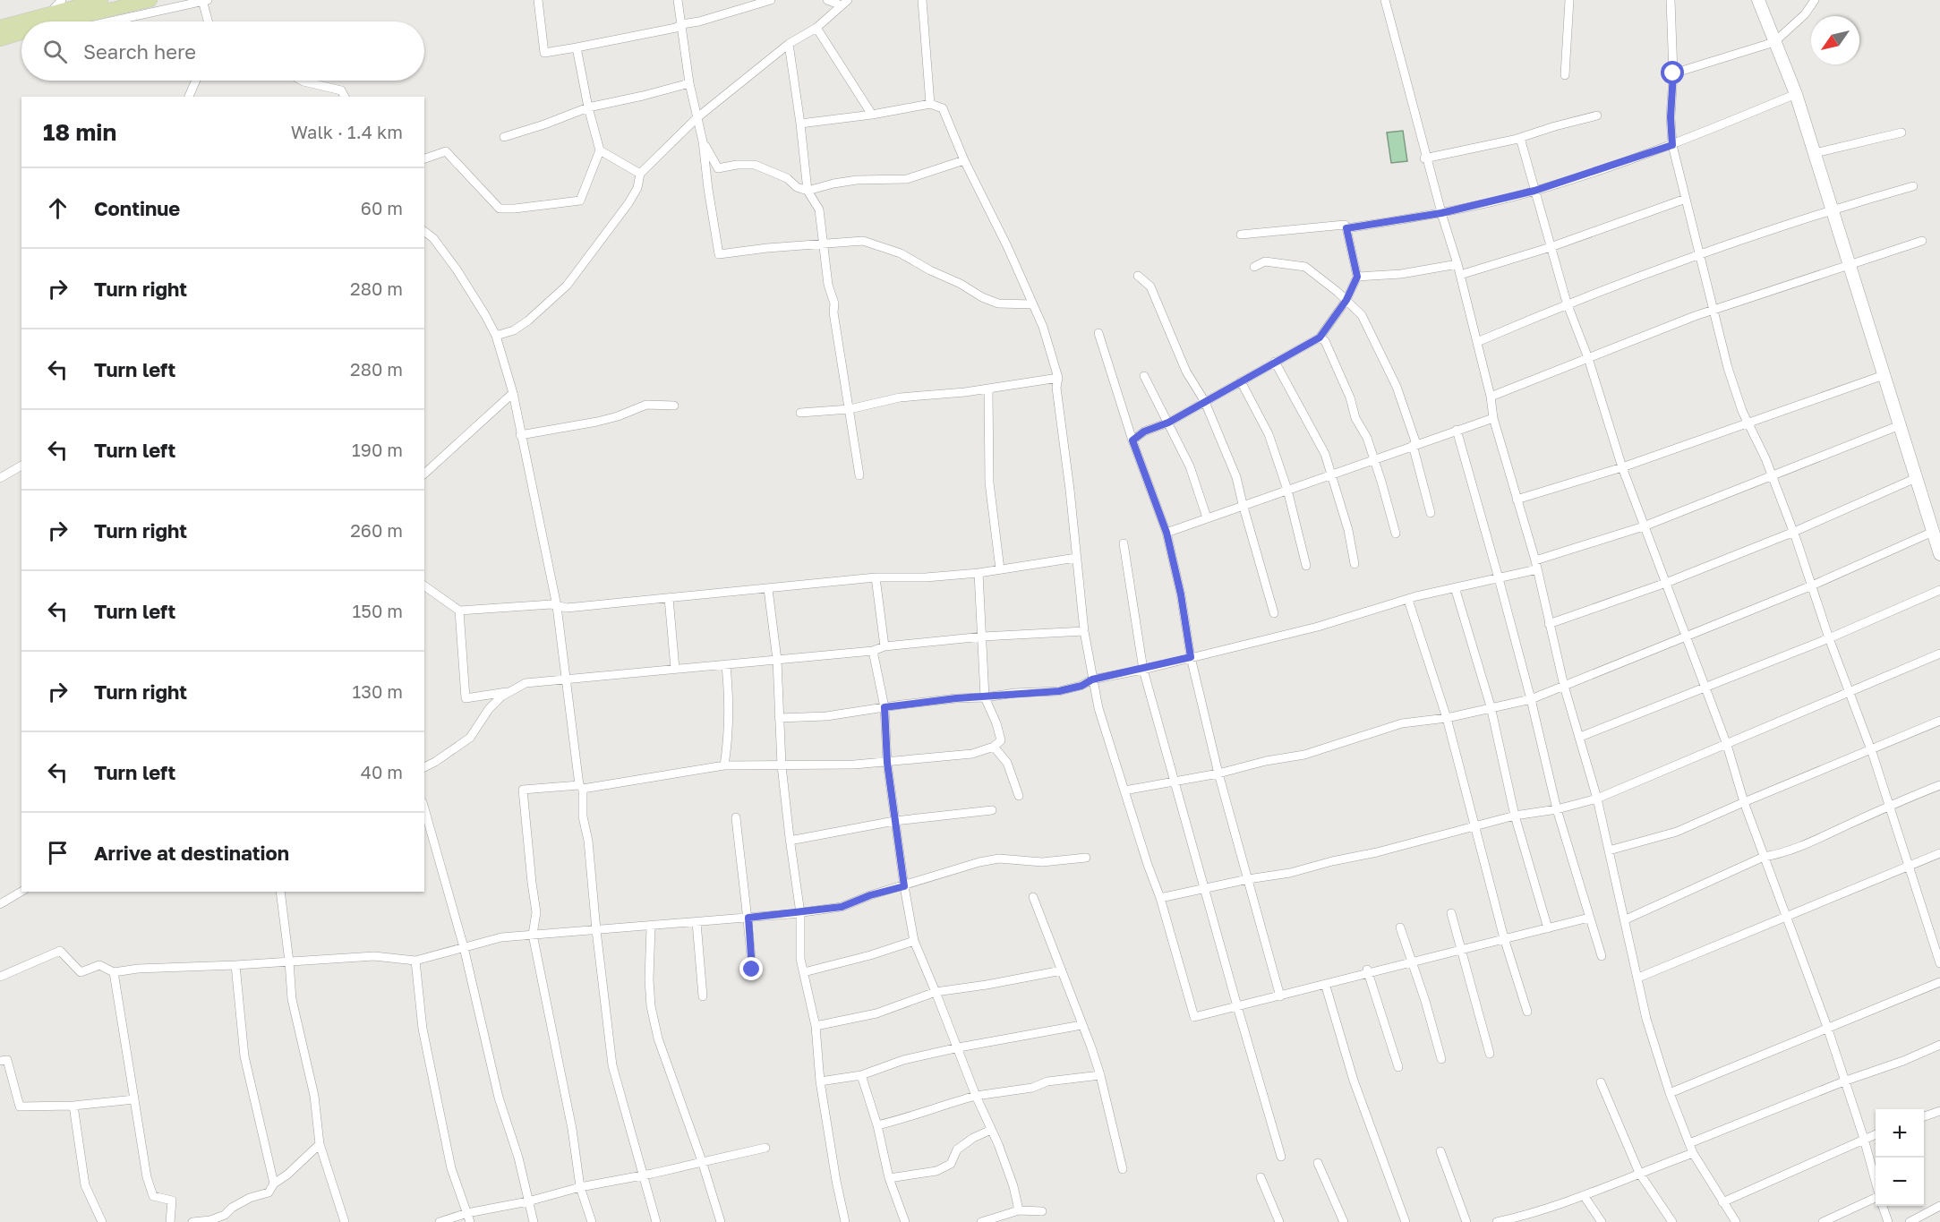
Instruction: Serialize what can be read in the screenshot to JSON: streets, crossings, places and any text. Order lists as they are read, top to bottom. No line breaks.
{"north":"bottom left","page":{"search":"Search here","heading":["18 min","Walk · 1.4 km"],"list":[["Continue","60 m"],["Turn right","280 m"],["Turn left","280 m"],["Turn left","190 m"],["Turn right","260 m"],["Turn left","150 m"],["Turn right","130 m"],["Turn left","40 m"],"Arrive at destination"],"map_buttons":["+","−"]}}
